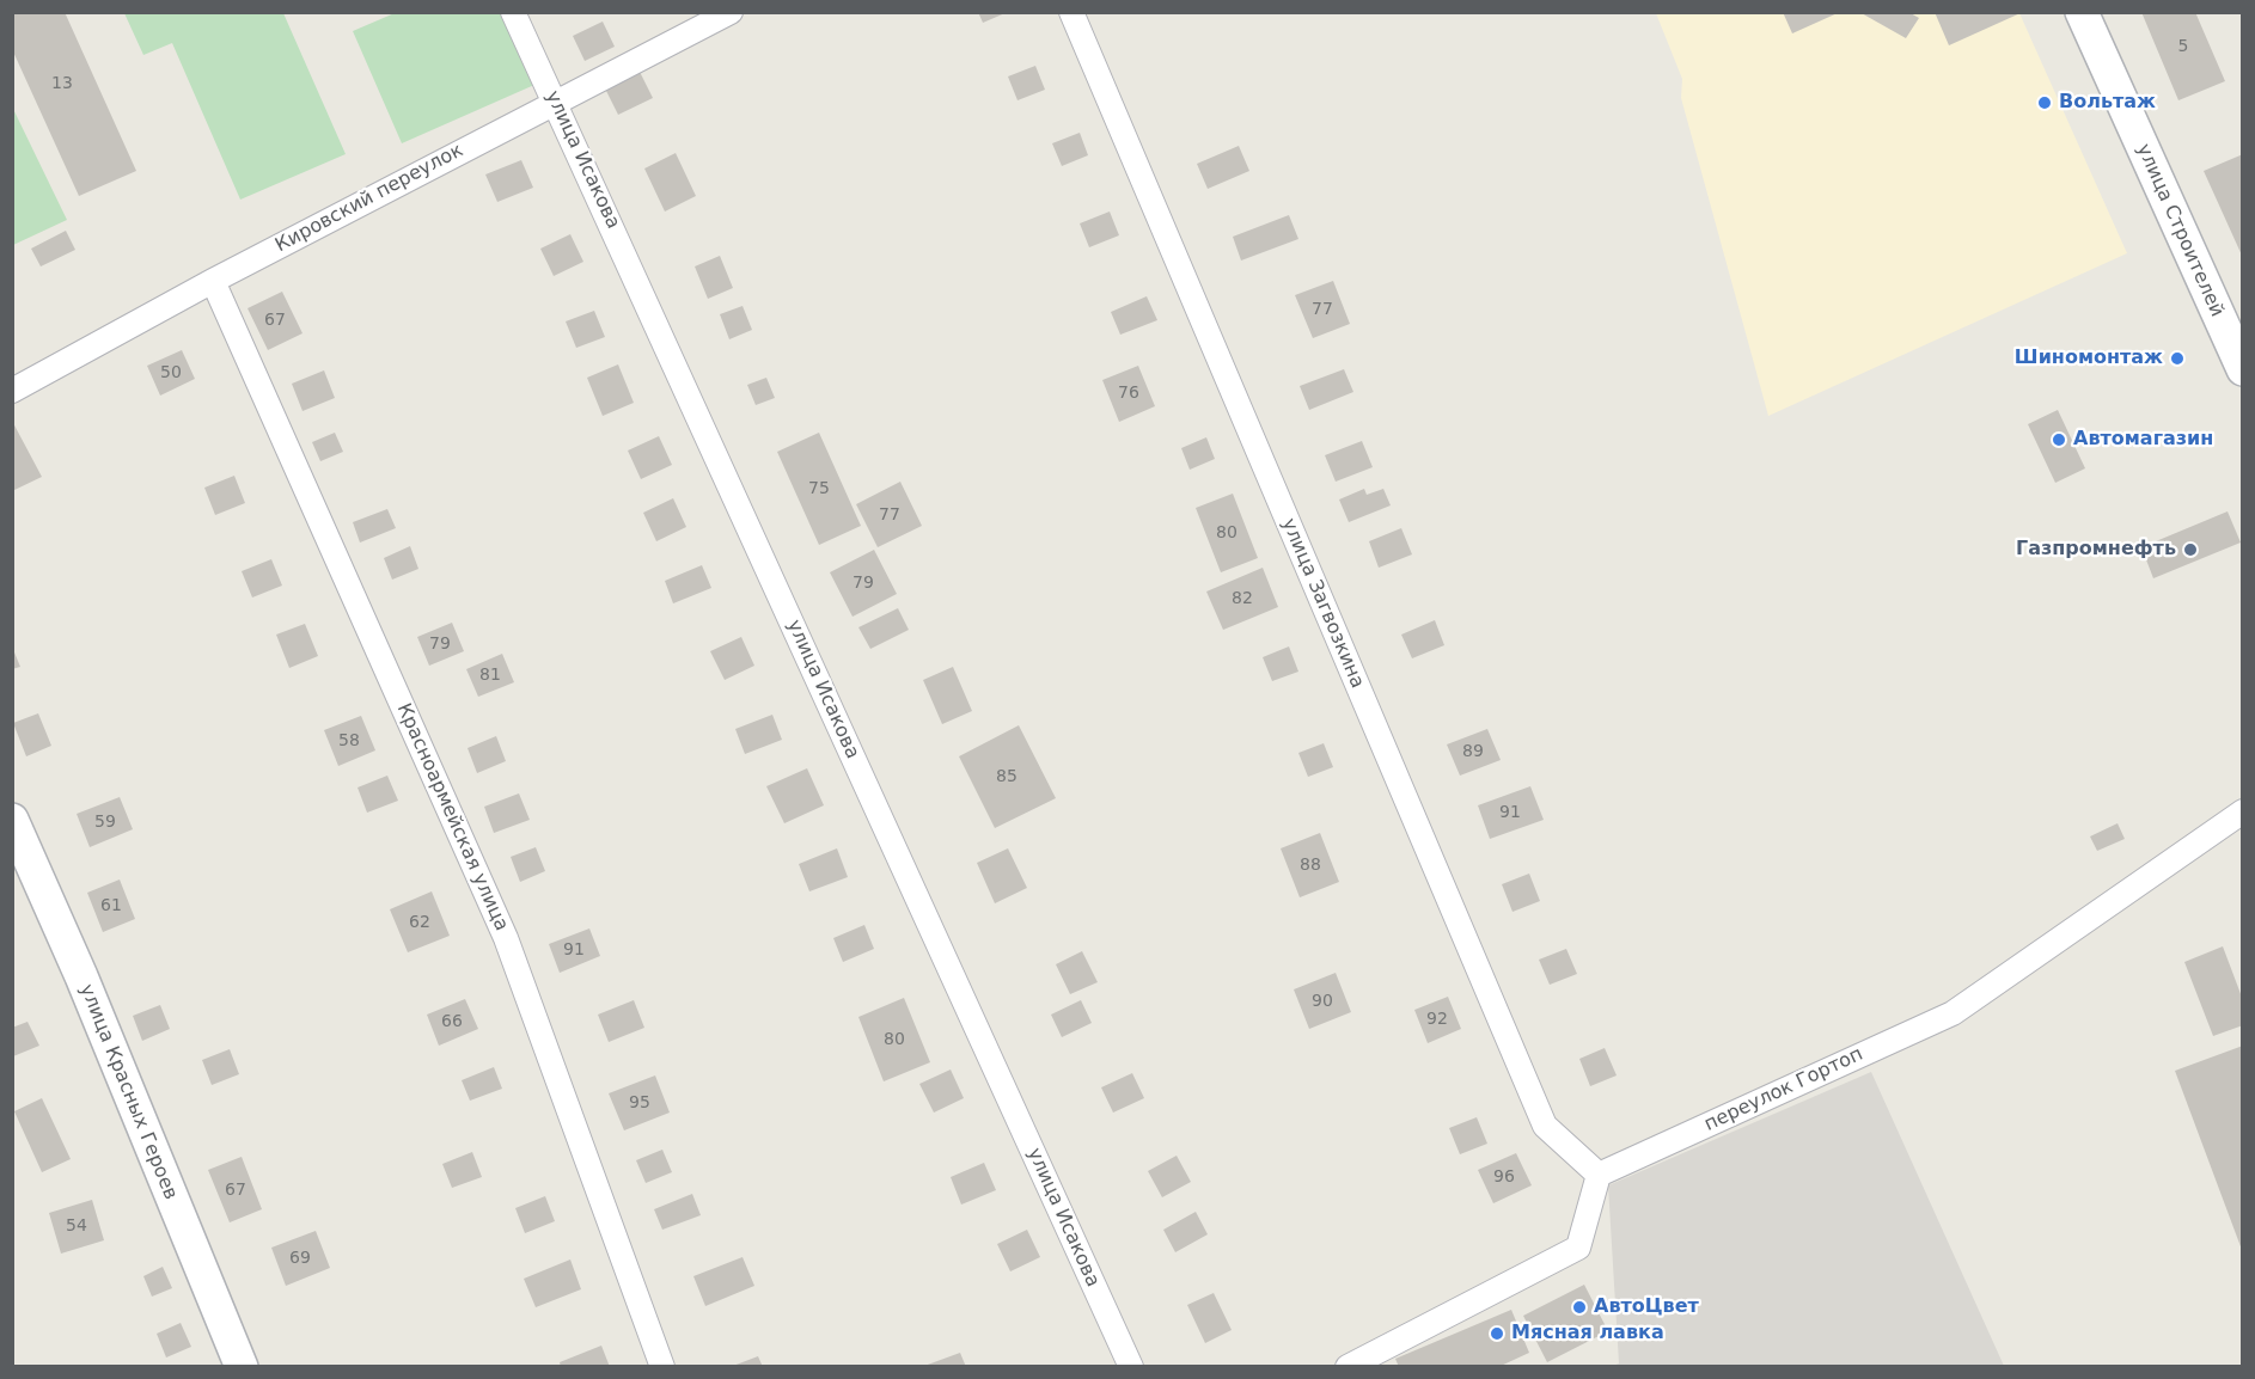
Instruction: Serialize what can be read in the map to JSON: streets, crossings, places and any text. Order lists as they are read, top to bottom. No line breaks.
{"streets":{"main road":["улица Строителей","улица Красных Героев"],"street":["улица Исакова","Кировский переулок","улица Загвозкина","Красноармейская улица","переулок Гортоп"]},"crossings":[["улица Исакова","Кировский переулок"],["Кировский переулок","Красноармейская улица"],["улица Загвозкина","переулок Гортоп"]],"places":["Вольтаж","Шиномонтаж","Автомагазин","Газпромнефть","АвтоЦвет","Мясная лавка"],"house_numbers":["5","13","77","67","50","76","75","77","80","79","82","79","81","58","89","85","91","59","88","61","62","91","90","92","66","80","95","96","67","54","69"]}
